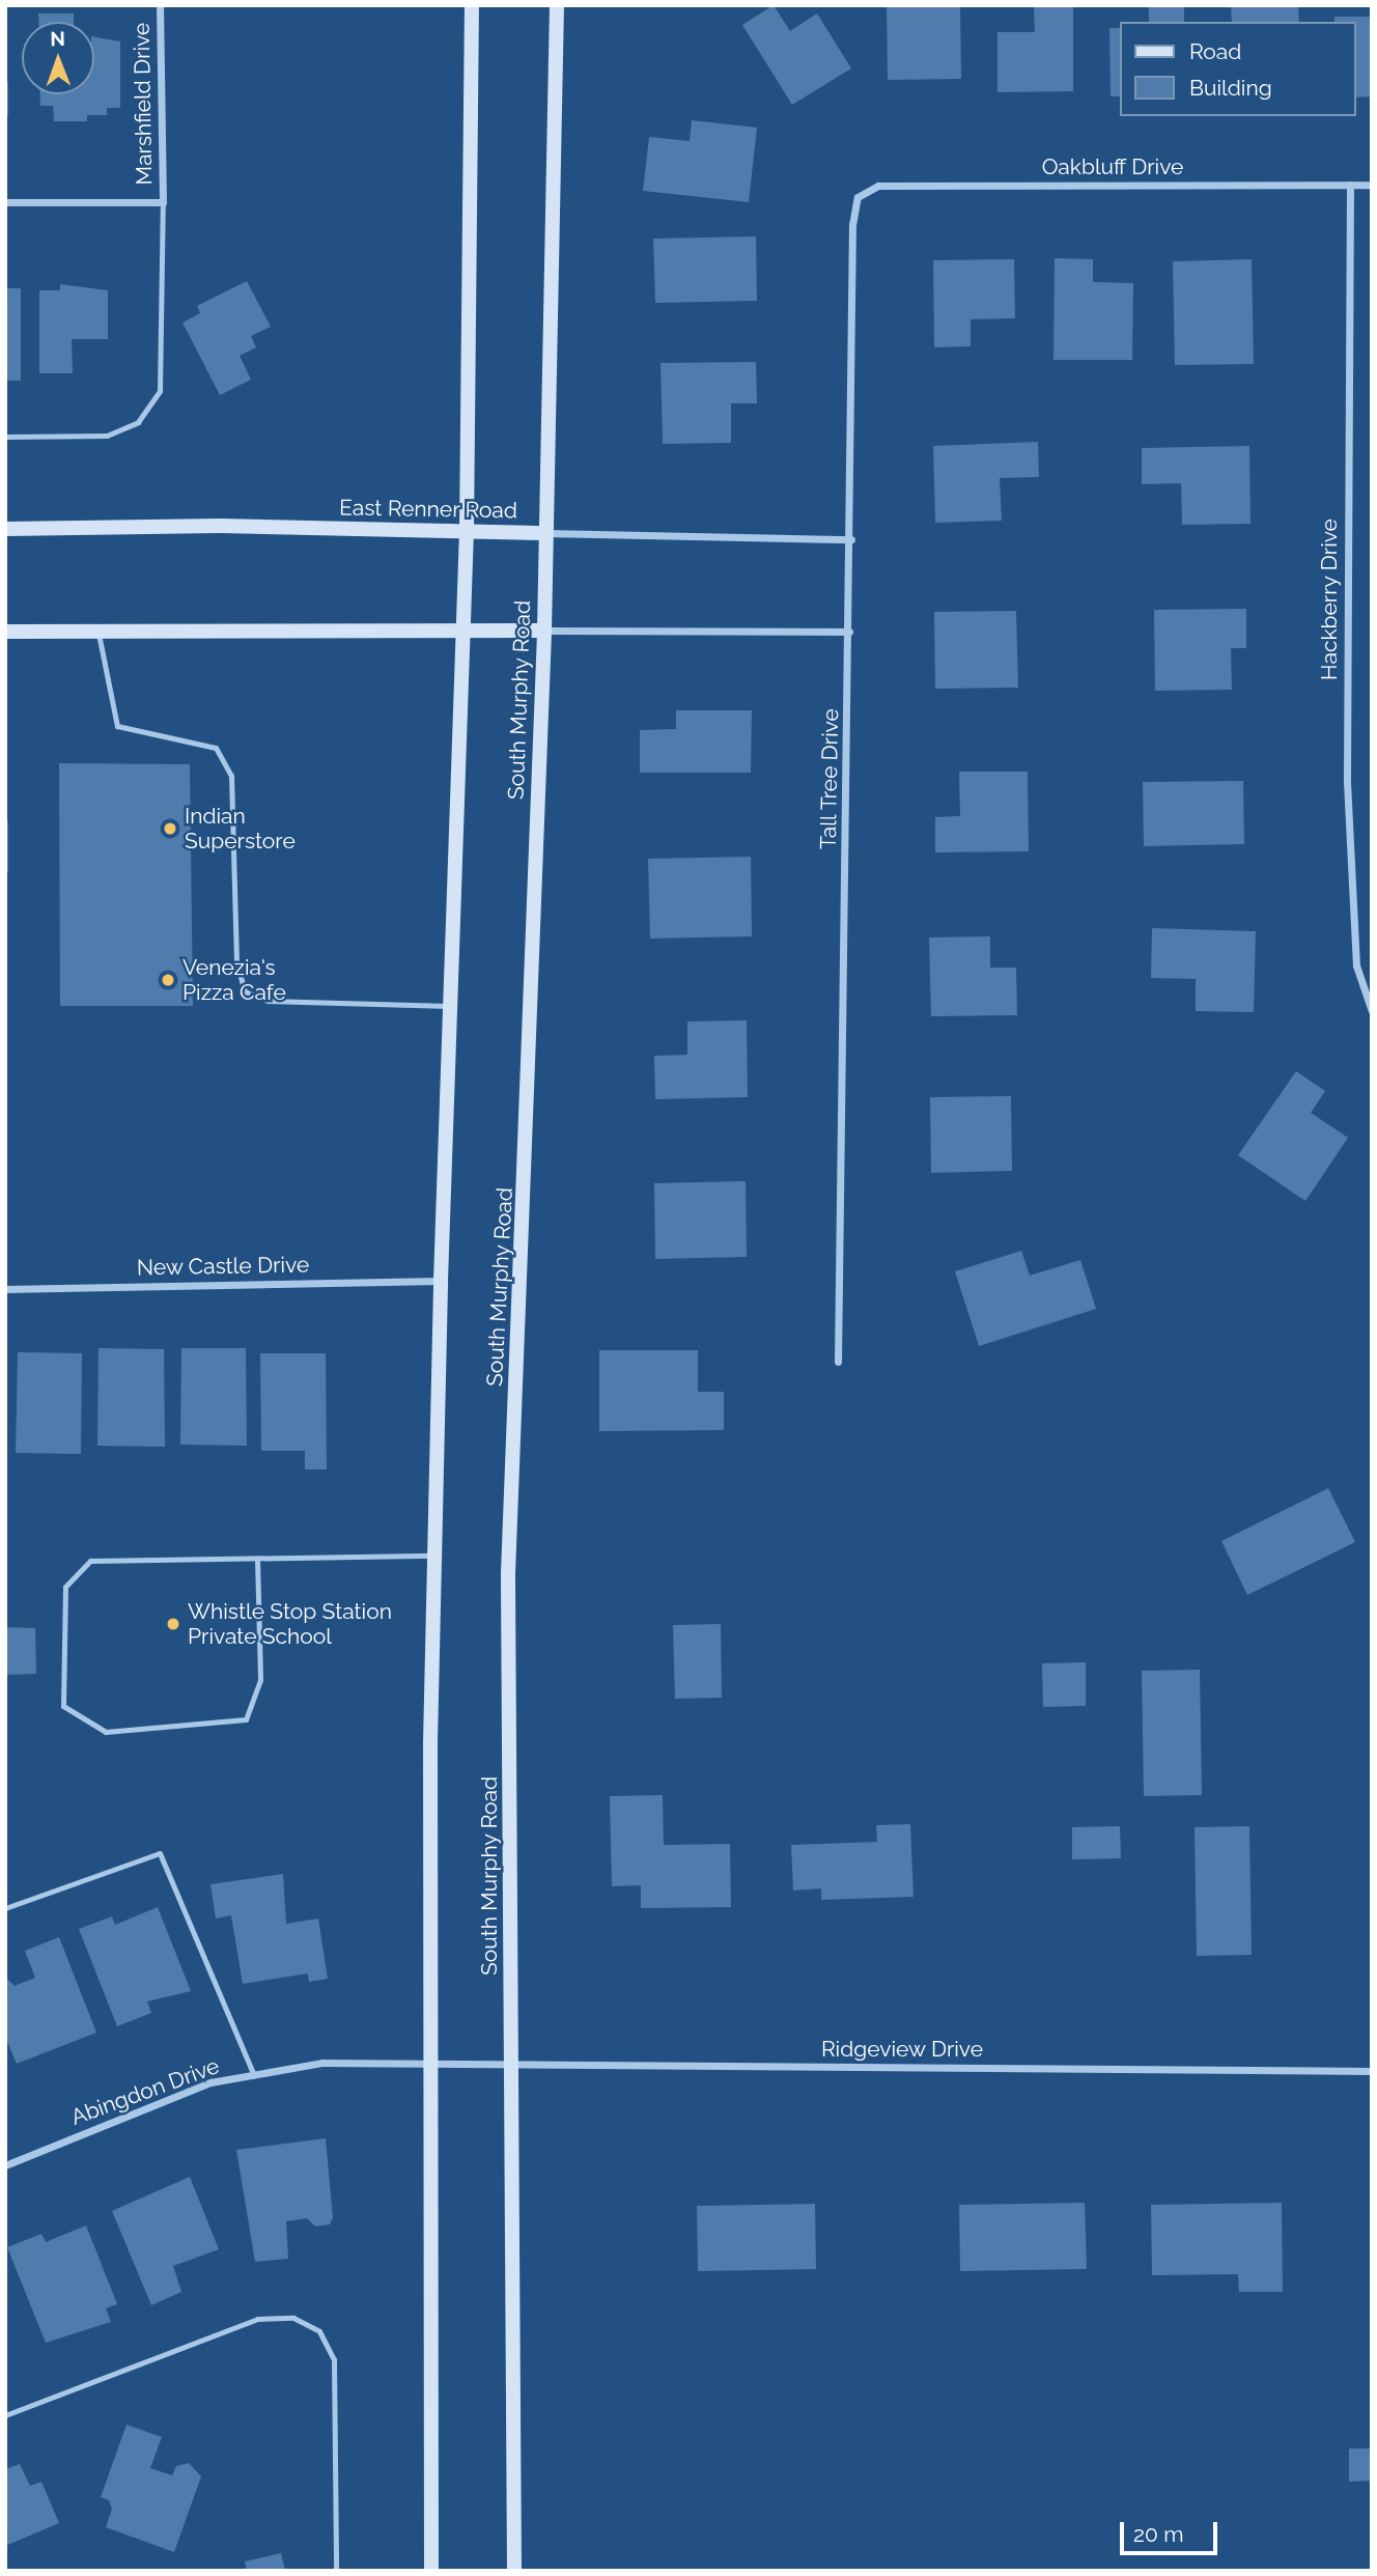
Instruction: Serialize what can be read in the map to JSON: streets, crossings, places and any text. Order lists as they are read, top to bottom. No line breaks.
{"streets":{"main road":["East Renner Road","South Murphy Road"],"street":["Marshfield Drive","Oakbluff Drive","Hackberry Drive","Tall Tree Drive","New Castle Drive","Ridgeview Drive","Abingdon Drive"]},"crossings":[["Oakbluff Drive","Hackberry Drive"],["Oakbluff Drive","Tall Tree Drive"],["East Renner Road","South Murphy Road"],["East Renner Road","Tall Tree Drive"],["South Murphy Road","Ridgeview Drive"],["Ridgeview Drive","Abingdon Drive"]],"places":["Indian Superstore","Venezia's Pizza Cafe","Whistle Stop Station Private School"],"legend":["Road","Building"],"scale_bar":"20 m","north":"top"}
